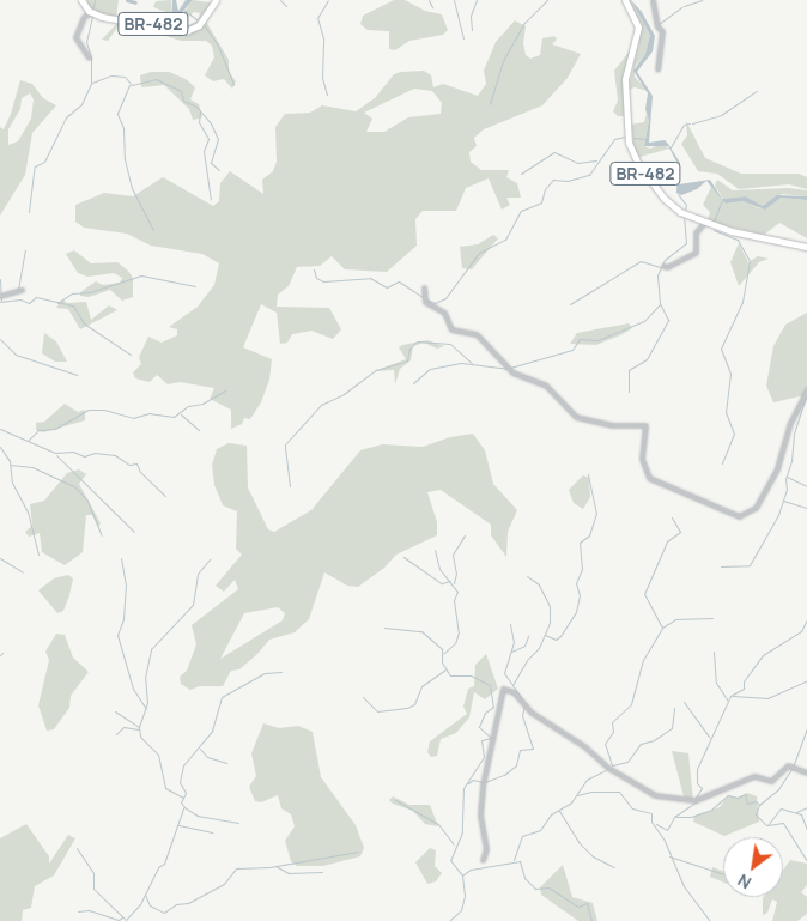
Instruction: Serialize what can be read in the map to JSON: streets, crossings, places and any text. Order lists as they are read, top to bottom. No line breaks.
{"streets":{"highway":["BR-482"]},"north":"bottom left"}
